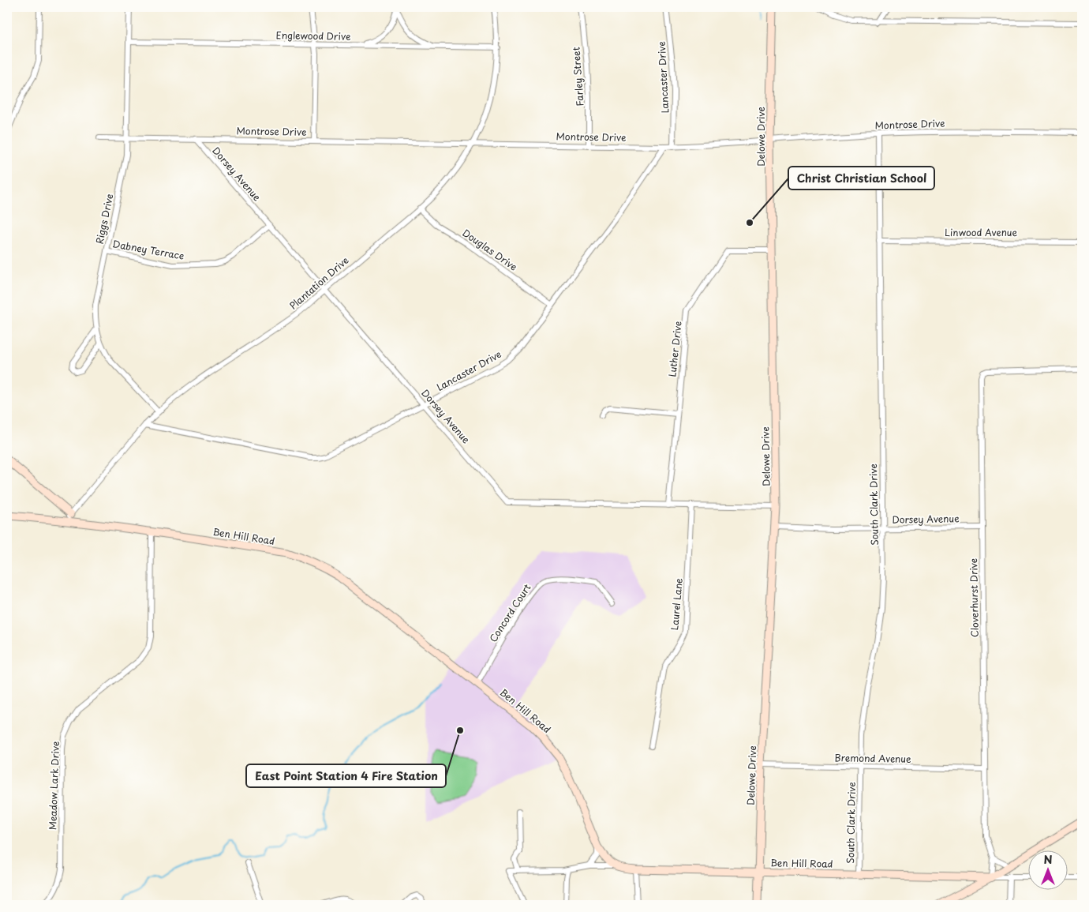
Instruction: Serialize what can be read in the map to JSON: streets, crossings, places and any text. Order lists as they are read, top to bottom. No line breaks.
{"streets":{"street":["Englewood Drive","Farley Street","Lancaster Drive","Montrose Drive","Delowe Drive","Dorsey Avenue","Riggs Drive","Linwood Avenue","Dabney Terrace","Douglas Drive","Plantation Drive","Luther Drive","South Clark Drive","Ben Hill Road","Cloverhurst Drive","Laurel Lane","Concord Court","Bremond Avenue","Meadow Lark Drive"]},"crossings":[["Englewood Drive","Riggs Drive"],["Englewood Drive","Plantation Drive"],["Farley Street","Montrose Drive"],["Lancaster Drive","Montrose Drive"],["Lancaster Drive","Dorsey Avenue"],["Lancaster Drive","Douglas Drive"],["Lancaster Drive","Plantation Drive"],["Montrose Drive","Delowe Drive"],["Montrose Drive","Dorsey Avenue"],["Montrose Drive","Riggs Drive"],["Montrose Drive","Plantation Drive"],["Montrose Drive","South Clark Drive"],["Delowe Drive","Dorsey Avenue"],["Delowe Drive","Luther Drive"],["Delowe Drive","Ben Hill Road"],["Delowe Drive","Bremond Avenue"],["Dorsey Avenue","Dabney Terrace"],["Dorsey Avenue","Plantation Drive"],["Dorsey Avenue","Luther Drive"],["Dorsey Avenue","South Clark Drive"],["Dorsey Avenue","Cloverhurst Drive"],["Dorsey Avenue","Laurel Lane"],["Riggs Drive","Dabney Terrace"],["Riggs Drive","Plantation Drive"],["Linwood Avenue","South Clark Drive"],["Douglas Drive","Plantation Drive"],["Plantation Drive","Ben Hill Road"],["South Clark Drive","Ben Hill Road"],["South Clark Drive","Bremond Avenue"],["Ben Hill Road","Cloverhurst Drive"],["Ben Hill Road","Concord Court"],["Ben Hill Road","Meadow Lark Drive"],["Cloverhurst Drive","Bremond Avenue"]],"places":["Christ Christian School","East Point Station 4 Fire Station"],"north":"top"}
